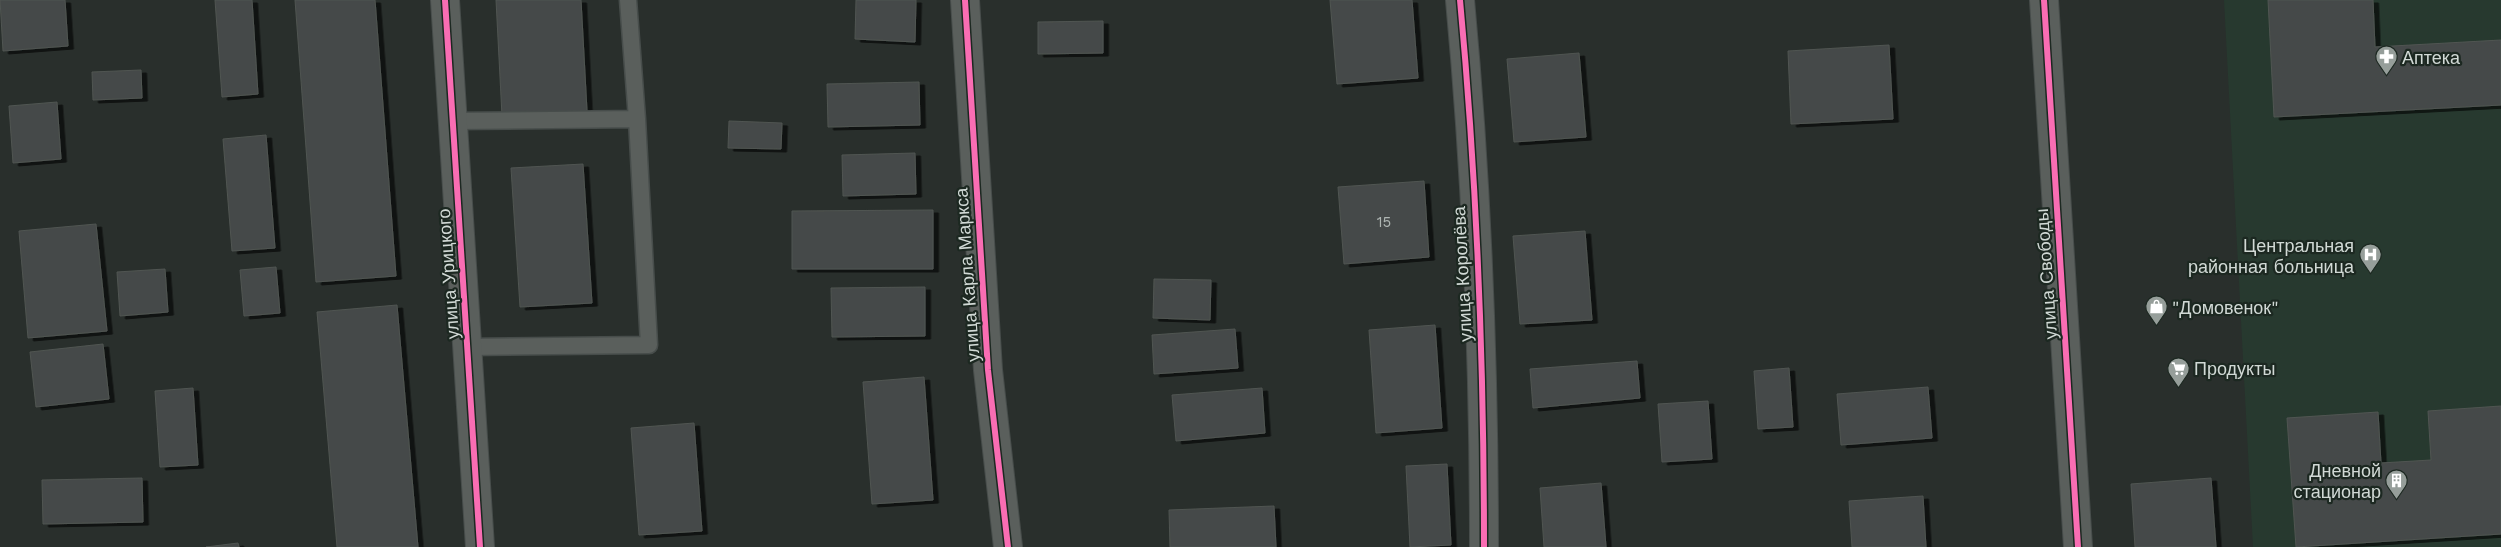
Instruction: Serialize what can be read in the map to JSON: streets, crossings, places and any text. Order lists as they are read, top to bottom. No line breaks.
{"streets":{"street":["улица Урицкого","улица Королёва","улица Свободы","улица Карла Маркса"]},"places":{"pharmacy":["Аптека"],"hospital":["Центральная районная больница"],"shop":["\"Домовенок\""],"supermarket":["Продукты"],"building":["Дневной стационар"]},"house_numbers":["15"]}
